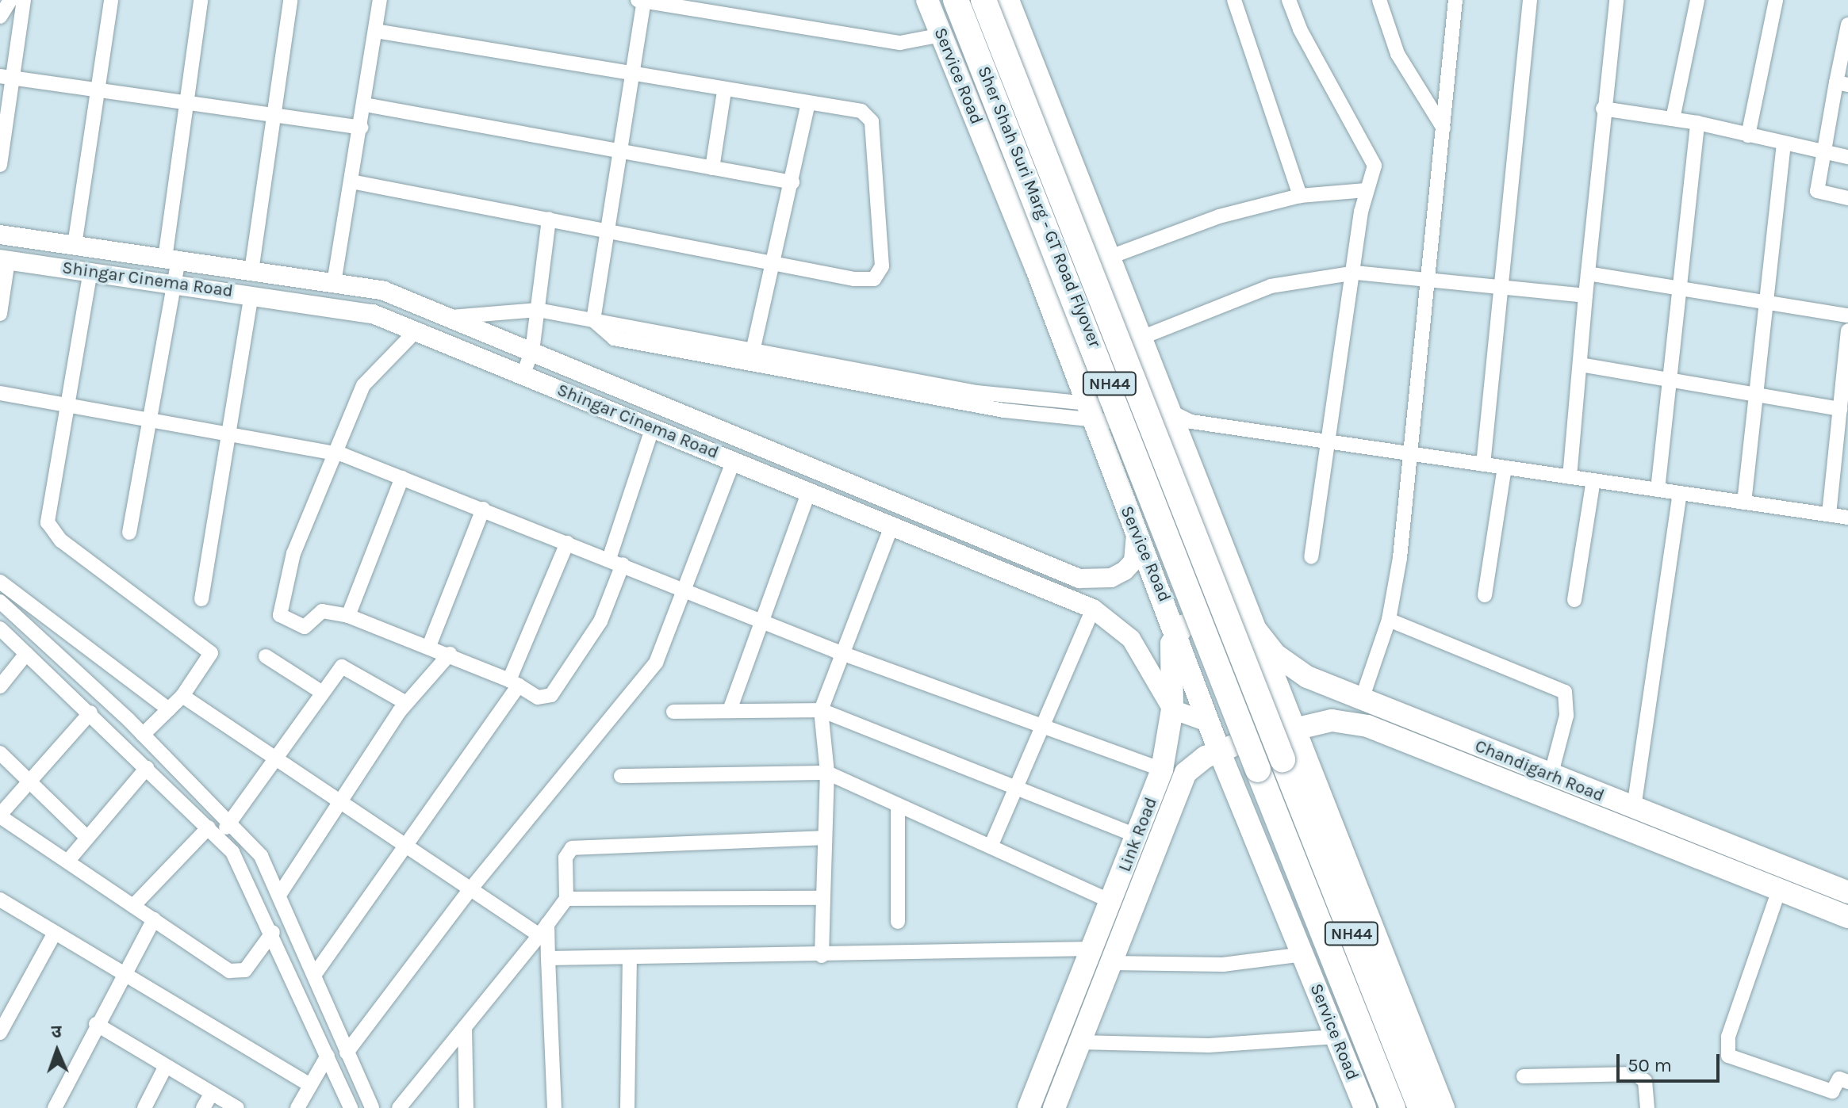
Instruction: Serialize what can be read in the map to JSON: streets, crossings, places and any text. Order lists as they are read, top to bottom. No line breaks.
{"streets":{"highway":["Sher Shah Suri Marg - GT Road Flyover","NH44"],"main road":["Service Road","Chandigarh Road","Link Road"],"street":["Shingar Cinema Road"]},"crossings":[["Service Road","Shingar Cinema Road"],["Service Road","Link Road"],["Shingar Cinema Road","Link Road"],["Chandigarh Road","Link Road"]],"scale_bar":"50 m","north":"top"}
